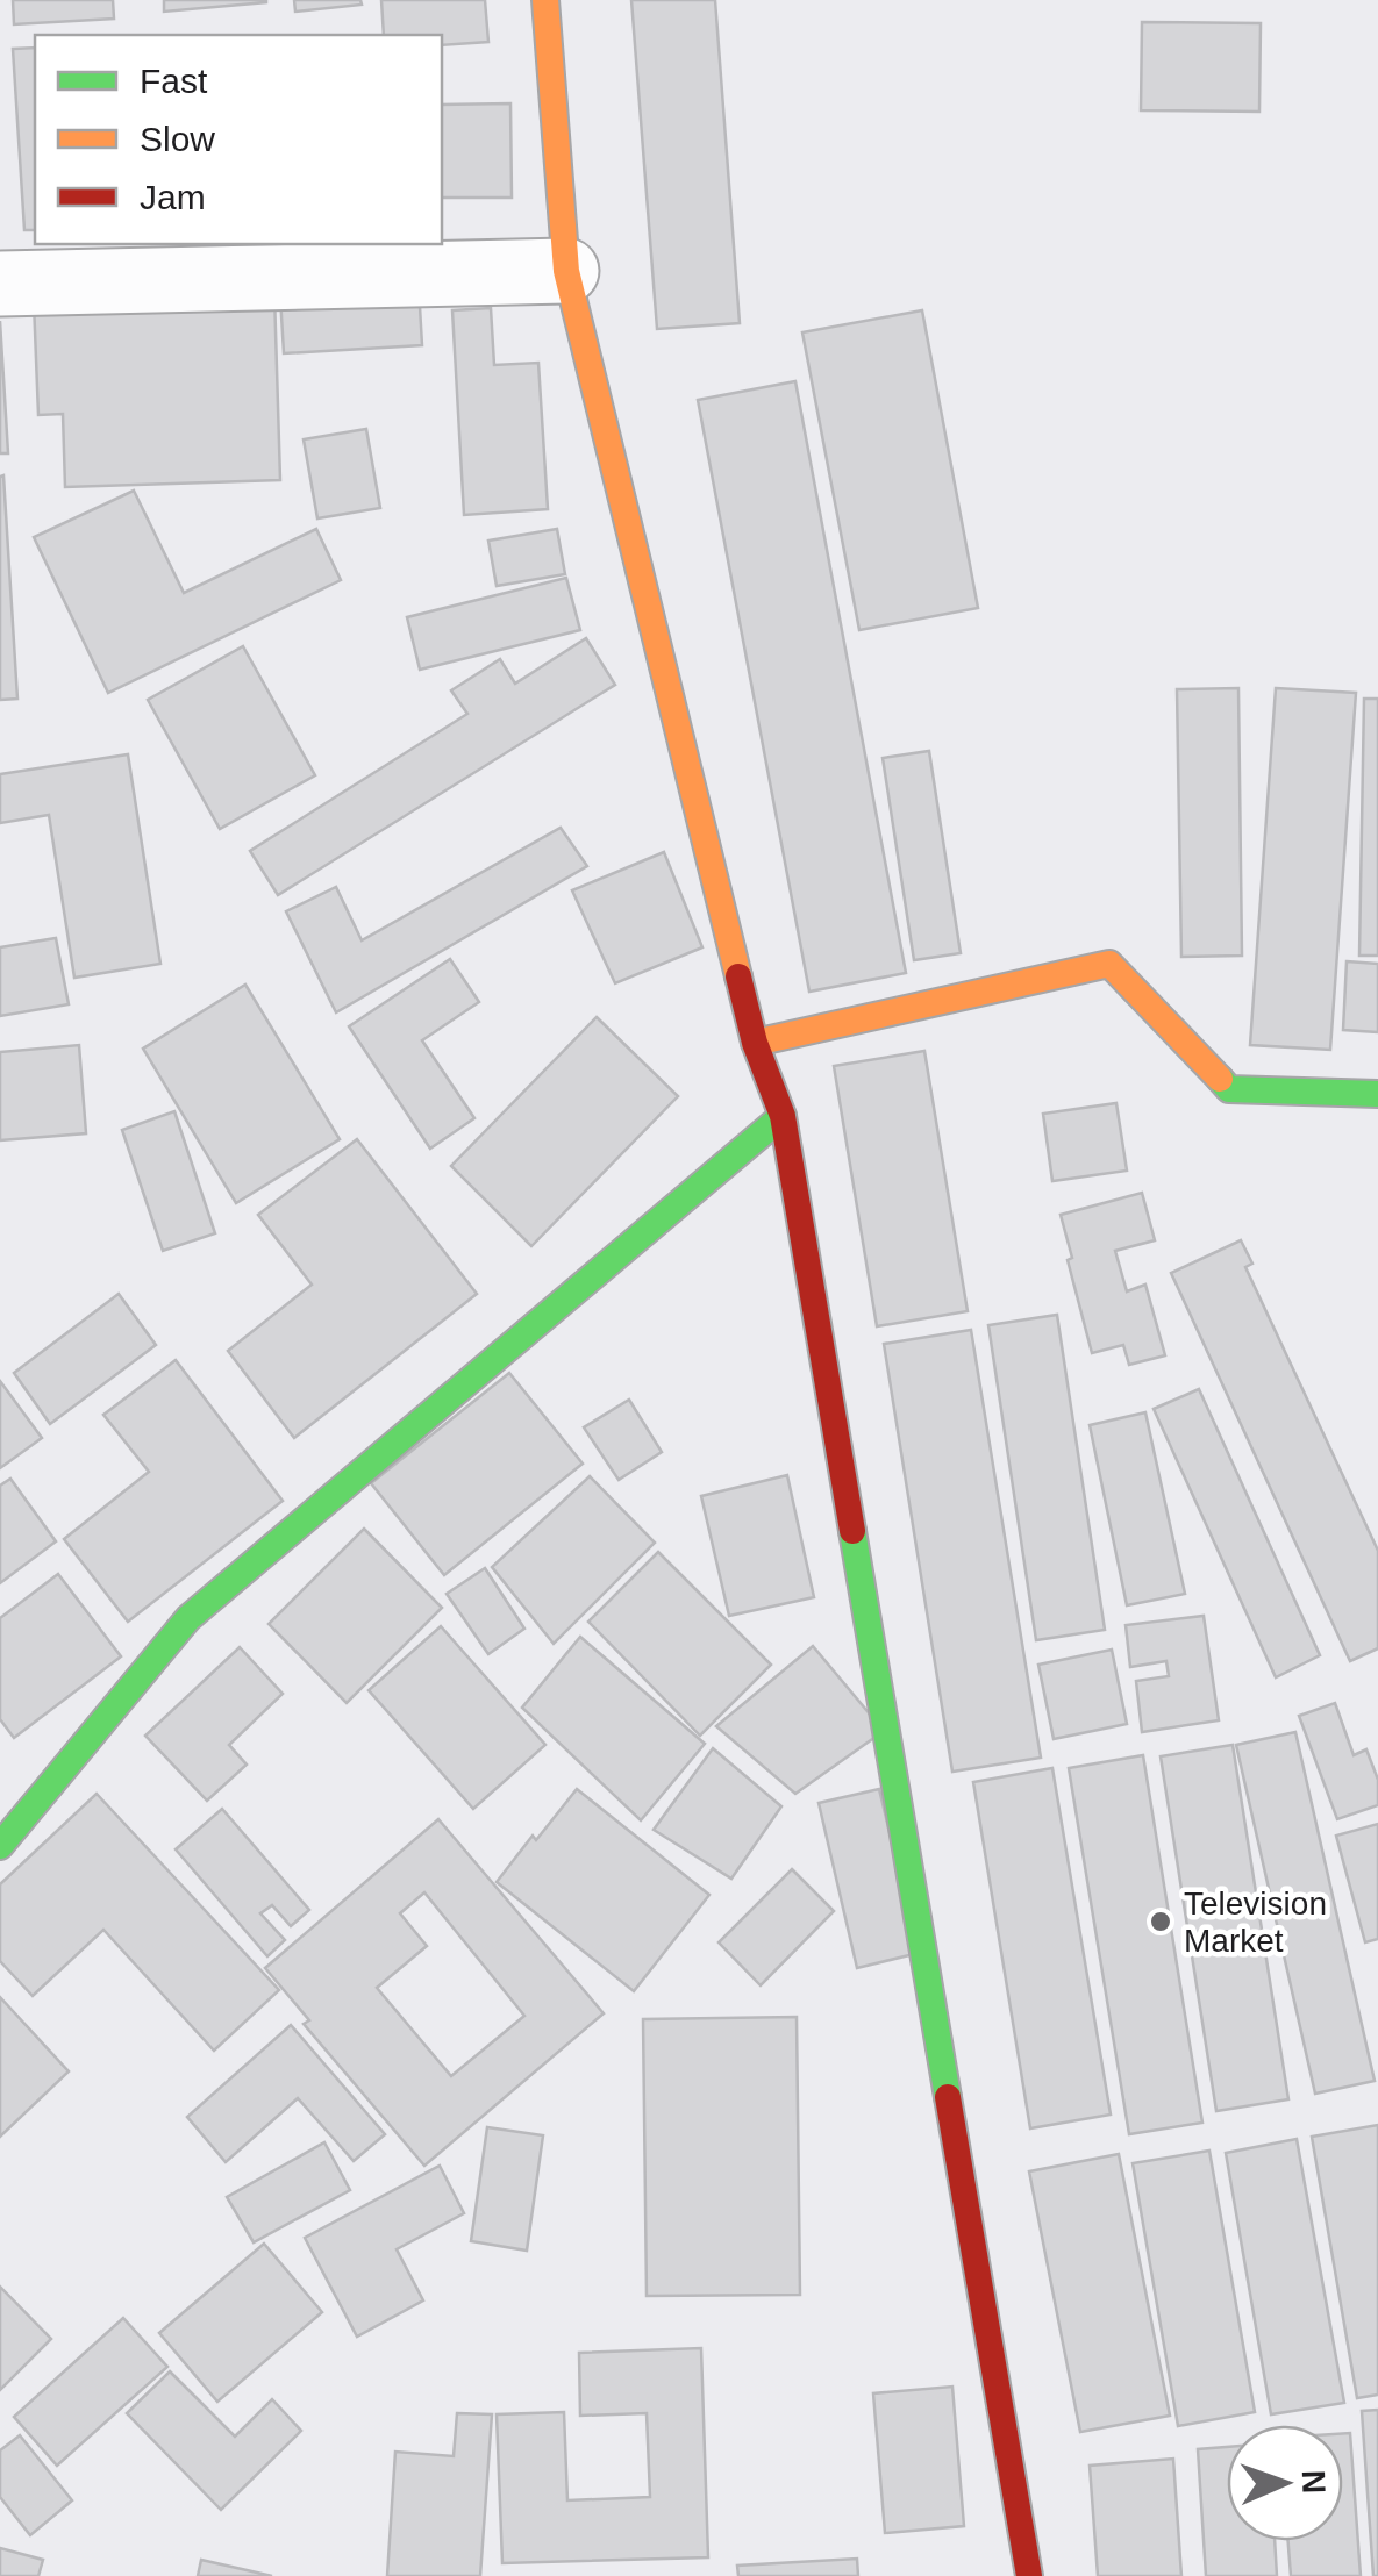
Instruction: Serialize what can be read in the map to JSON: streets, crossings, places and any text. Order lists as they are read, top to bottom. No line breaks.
{"places":["Television Market"],"legend":["Fast","Slow","Jam"],"north":"right"}
